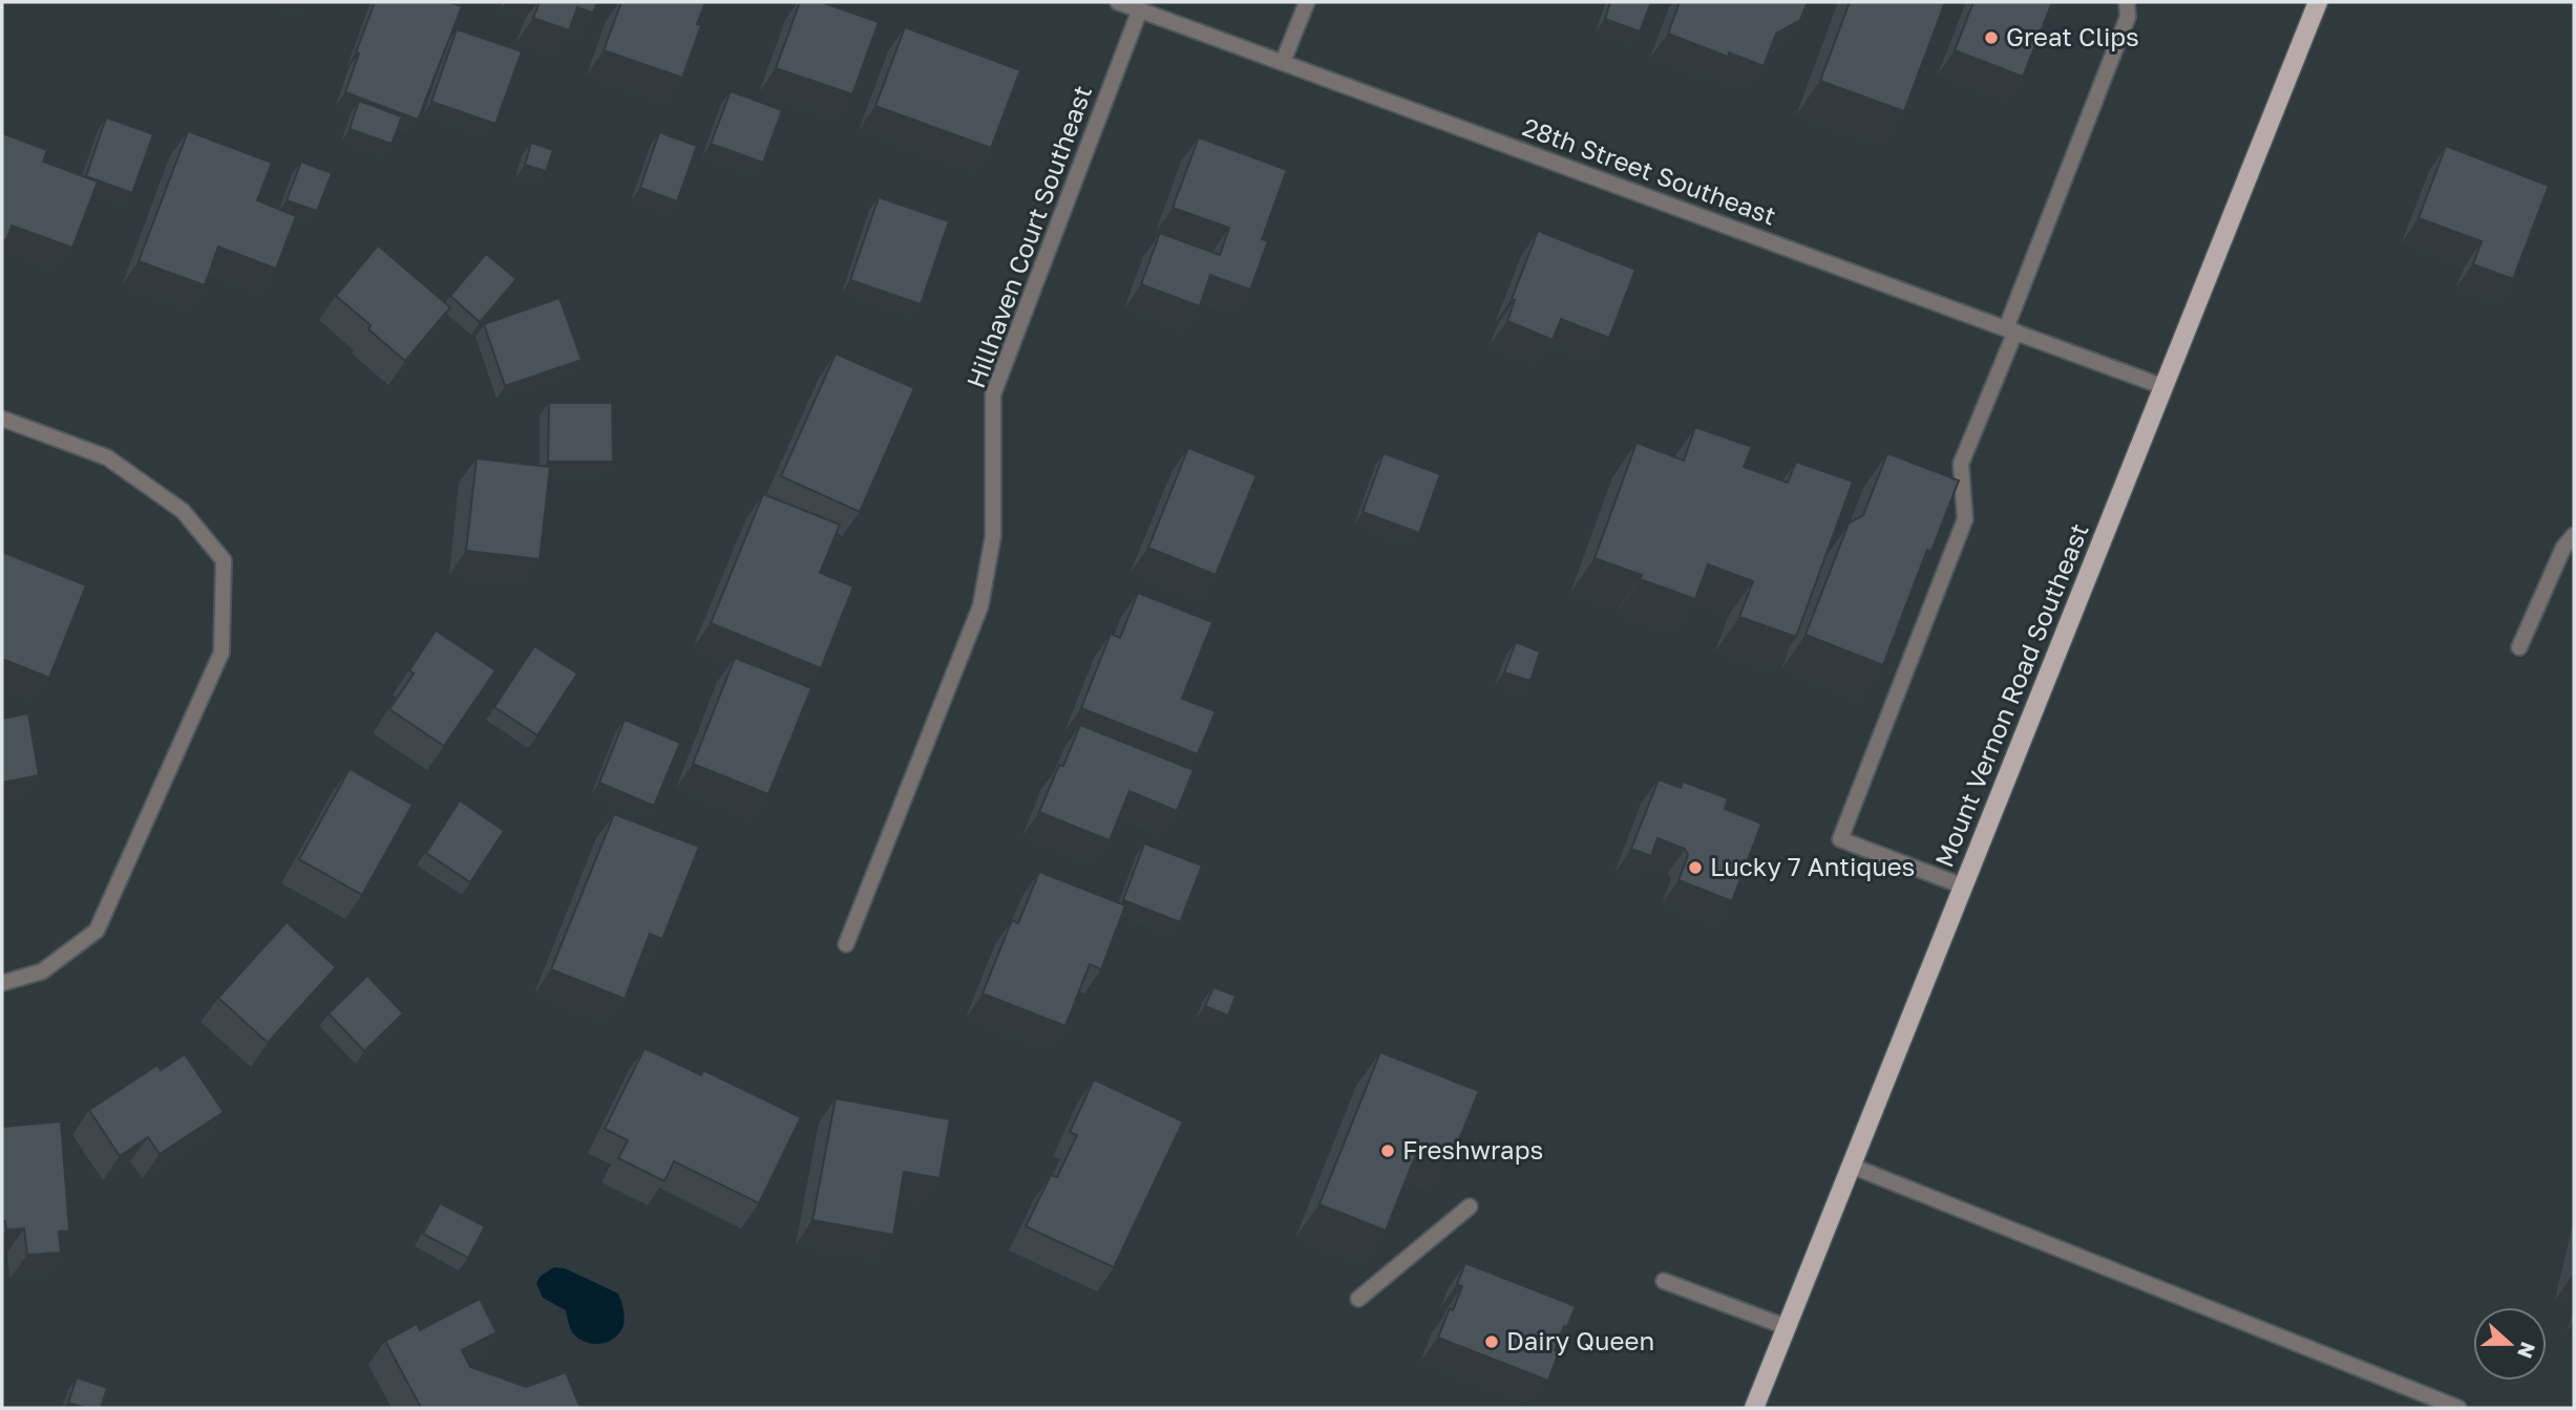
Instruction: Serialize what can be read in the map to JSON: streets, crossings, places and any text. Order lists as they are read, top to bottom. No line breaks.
{"streets":{"main road":["Mount Vernon Road Southeast"],"street":["28th Street Southeast","Hillhaven Court Southeast"]},"crossings":[["28th Street Southeast","Hillhaven Court Southeast"],["28th Street Southeast","Mount Vernon Road Southeast"]],"places":["Great Clips","Lucky 7 Antiques","Freshwraps","Dairy Queen"],"north":"right"}
